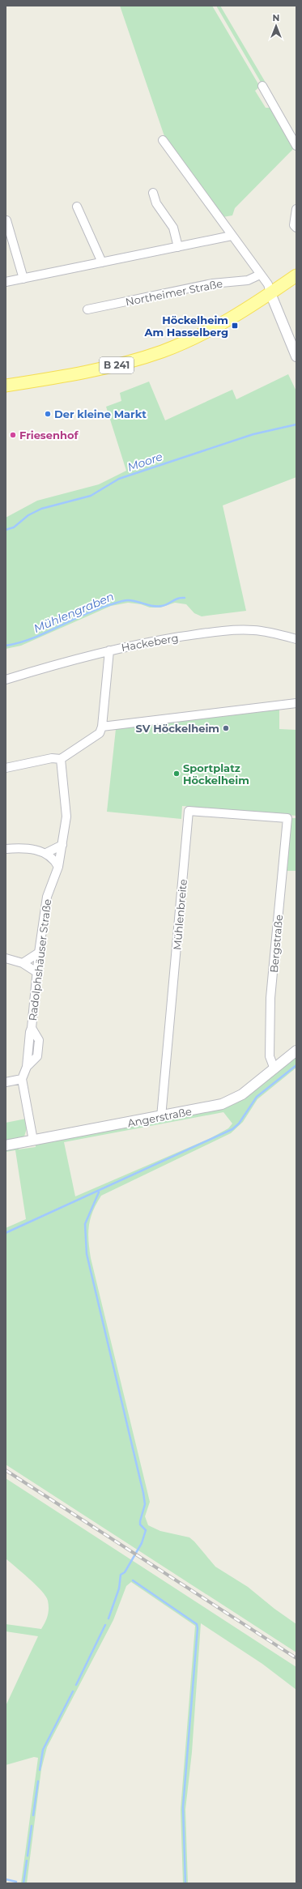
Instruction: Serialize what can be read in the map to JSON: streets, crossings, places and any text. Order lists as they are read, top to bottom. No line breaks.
{"streets":{"main road":["B 241"],"street":["Northeimer Straße","Hackeberg","Mühlenbreite","Bergstraße","Radolphshäuser Straße","Angerstraße"]},"crossings":[["Mühlenbreite","Bergstraße"],["Mühlenbreite","Angerstraße"],["Bergstraße","Angerstraße"]],"water":["Moore","Mühlengraben"],"places":{"transit":["Höckelheim Am Hasselberg"],"other":["Der kleine Markt","Friesenhof","SV Höckelheim","Sportplatz Höckelheim"]},"north":"top"}
